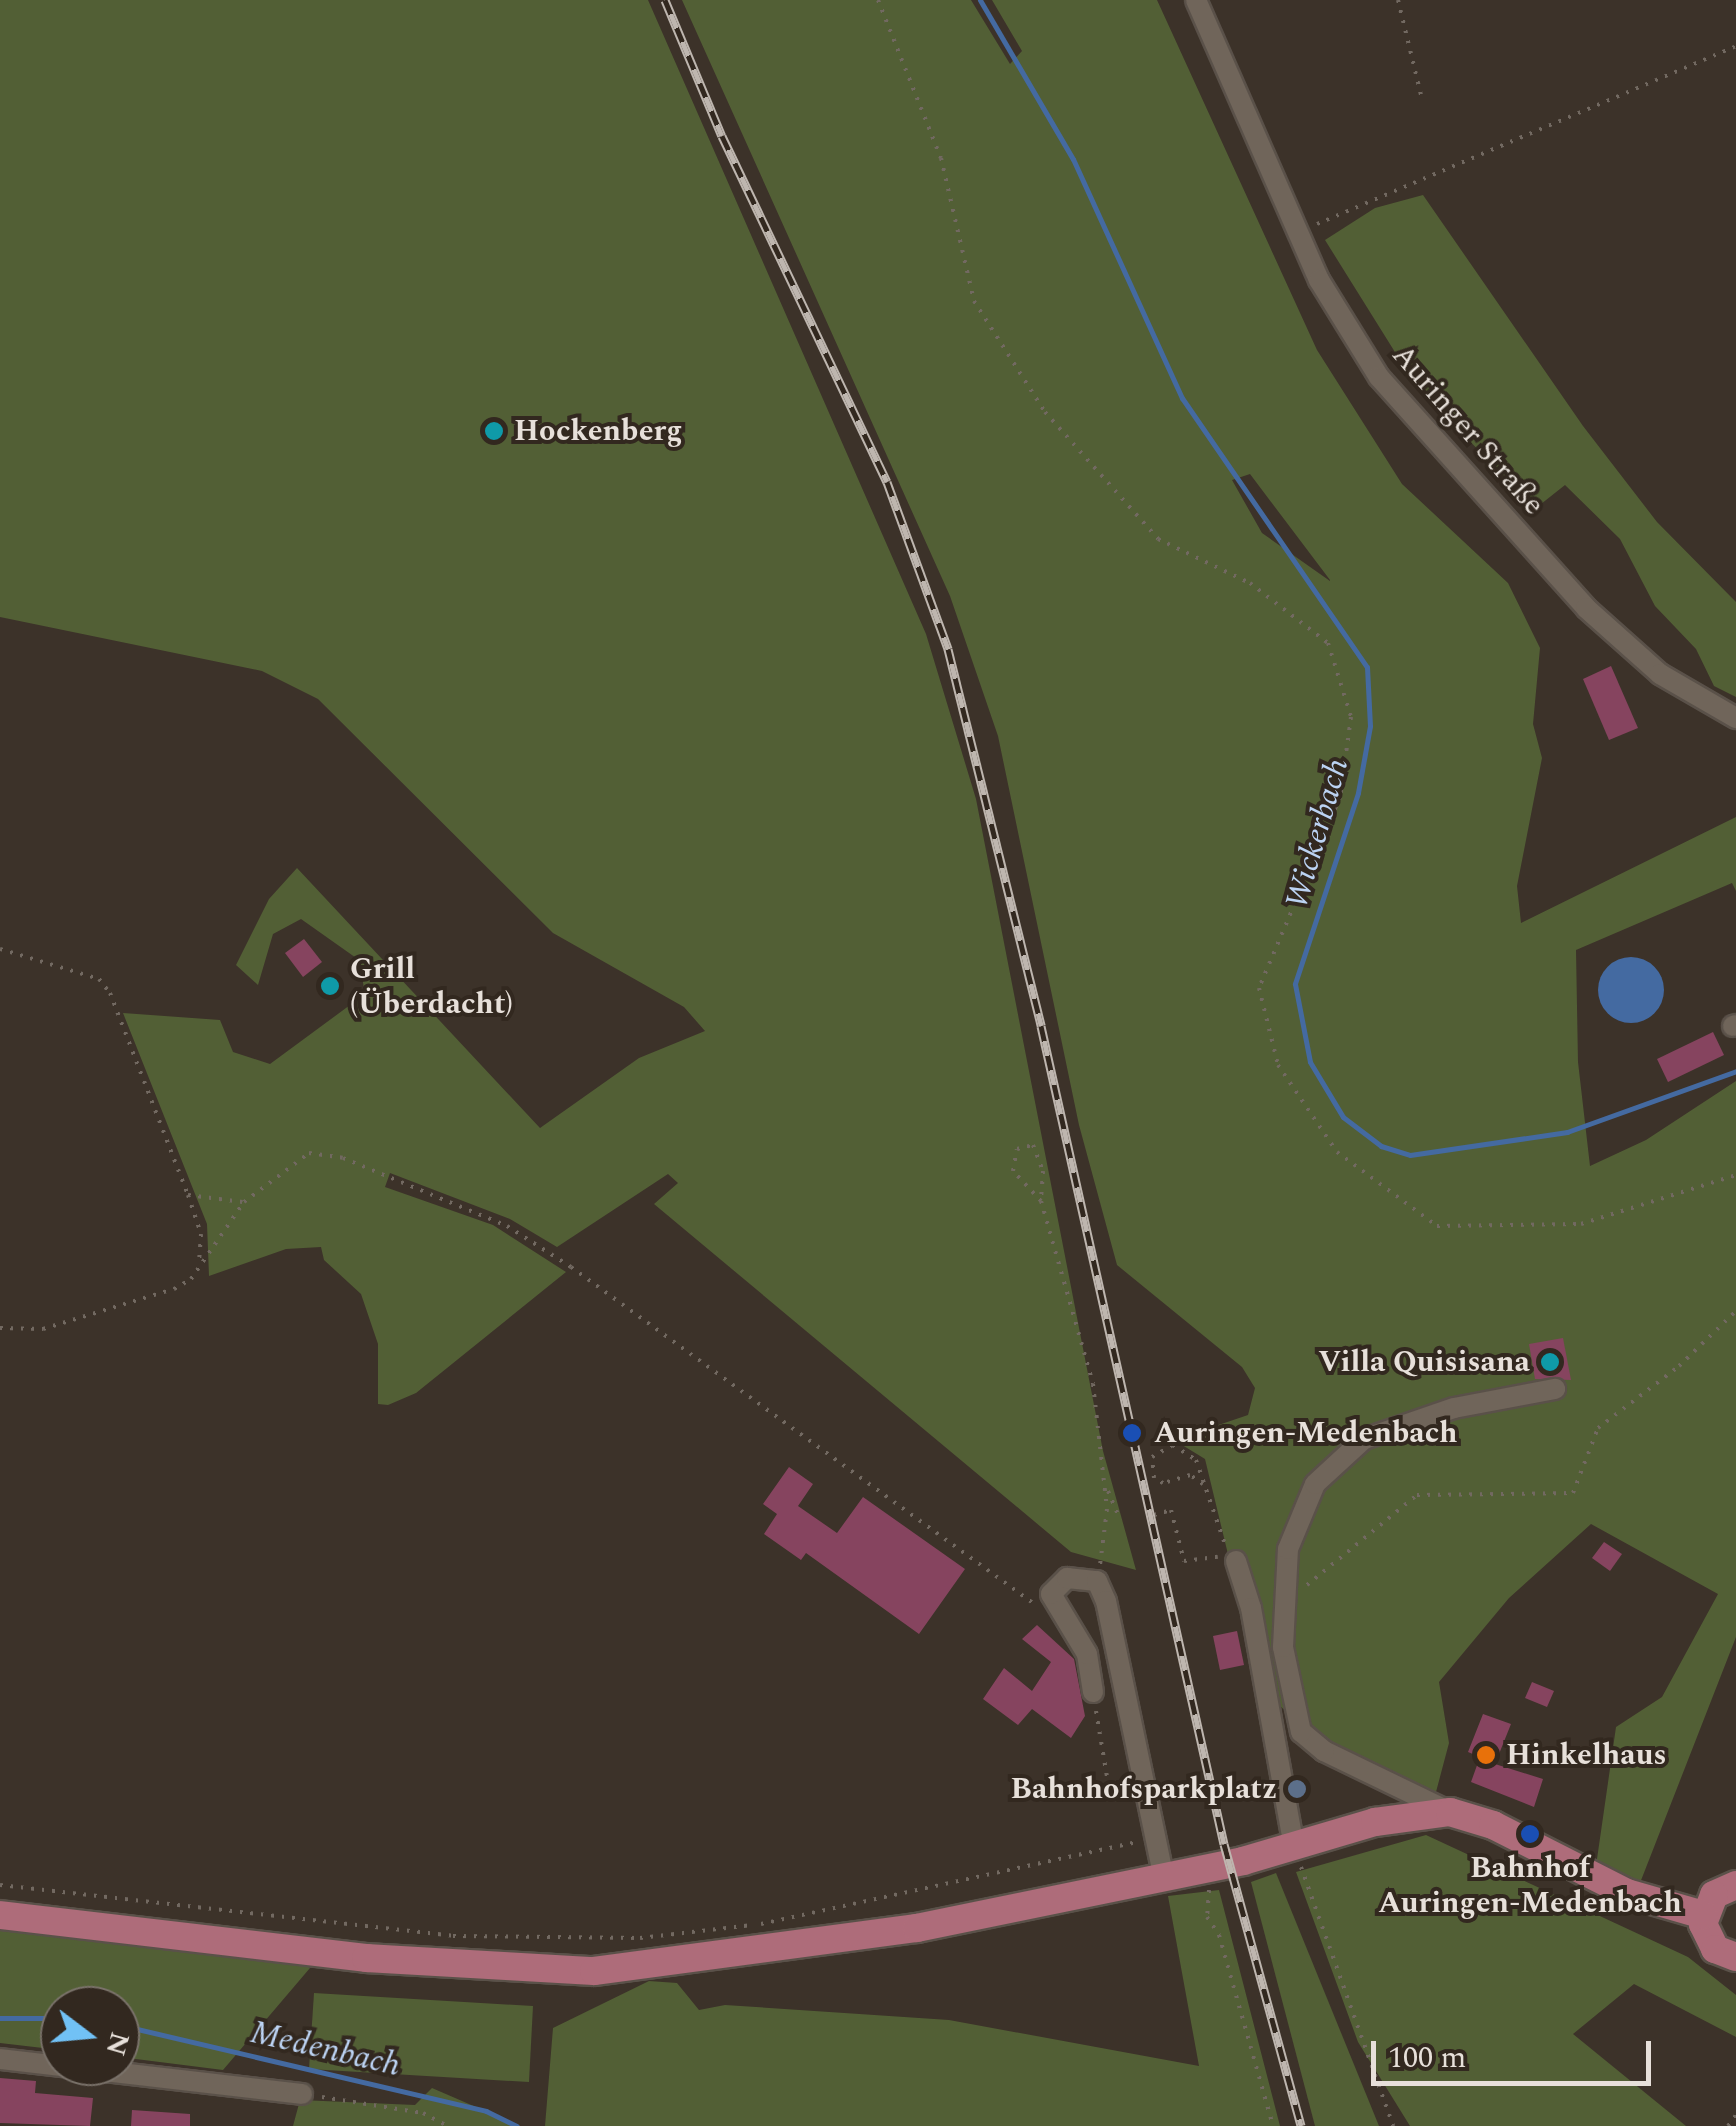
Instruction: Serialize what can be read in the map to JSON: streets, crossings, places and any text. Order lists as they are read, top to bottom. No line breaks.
{"streets":{"street":["Auringer Straße"]},"water":["Wickerbach","Medenbach"],"places":["Hockenberg","Grill (Überdacht)","Villa Quisisana","Auringen-Medenbach","Hinkelhaus","Bahnhofsparkplatz","Bahnhof Auringen-Medenbach"],"scale_bar":"100 m","north":"right"}
